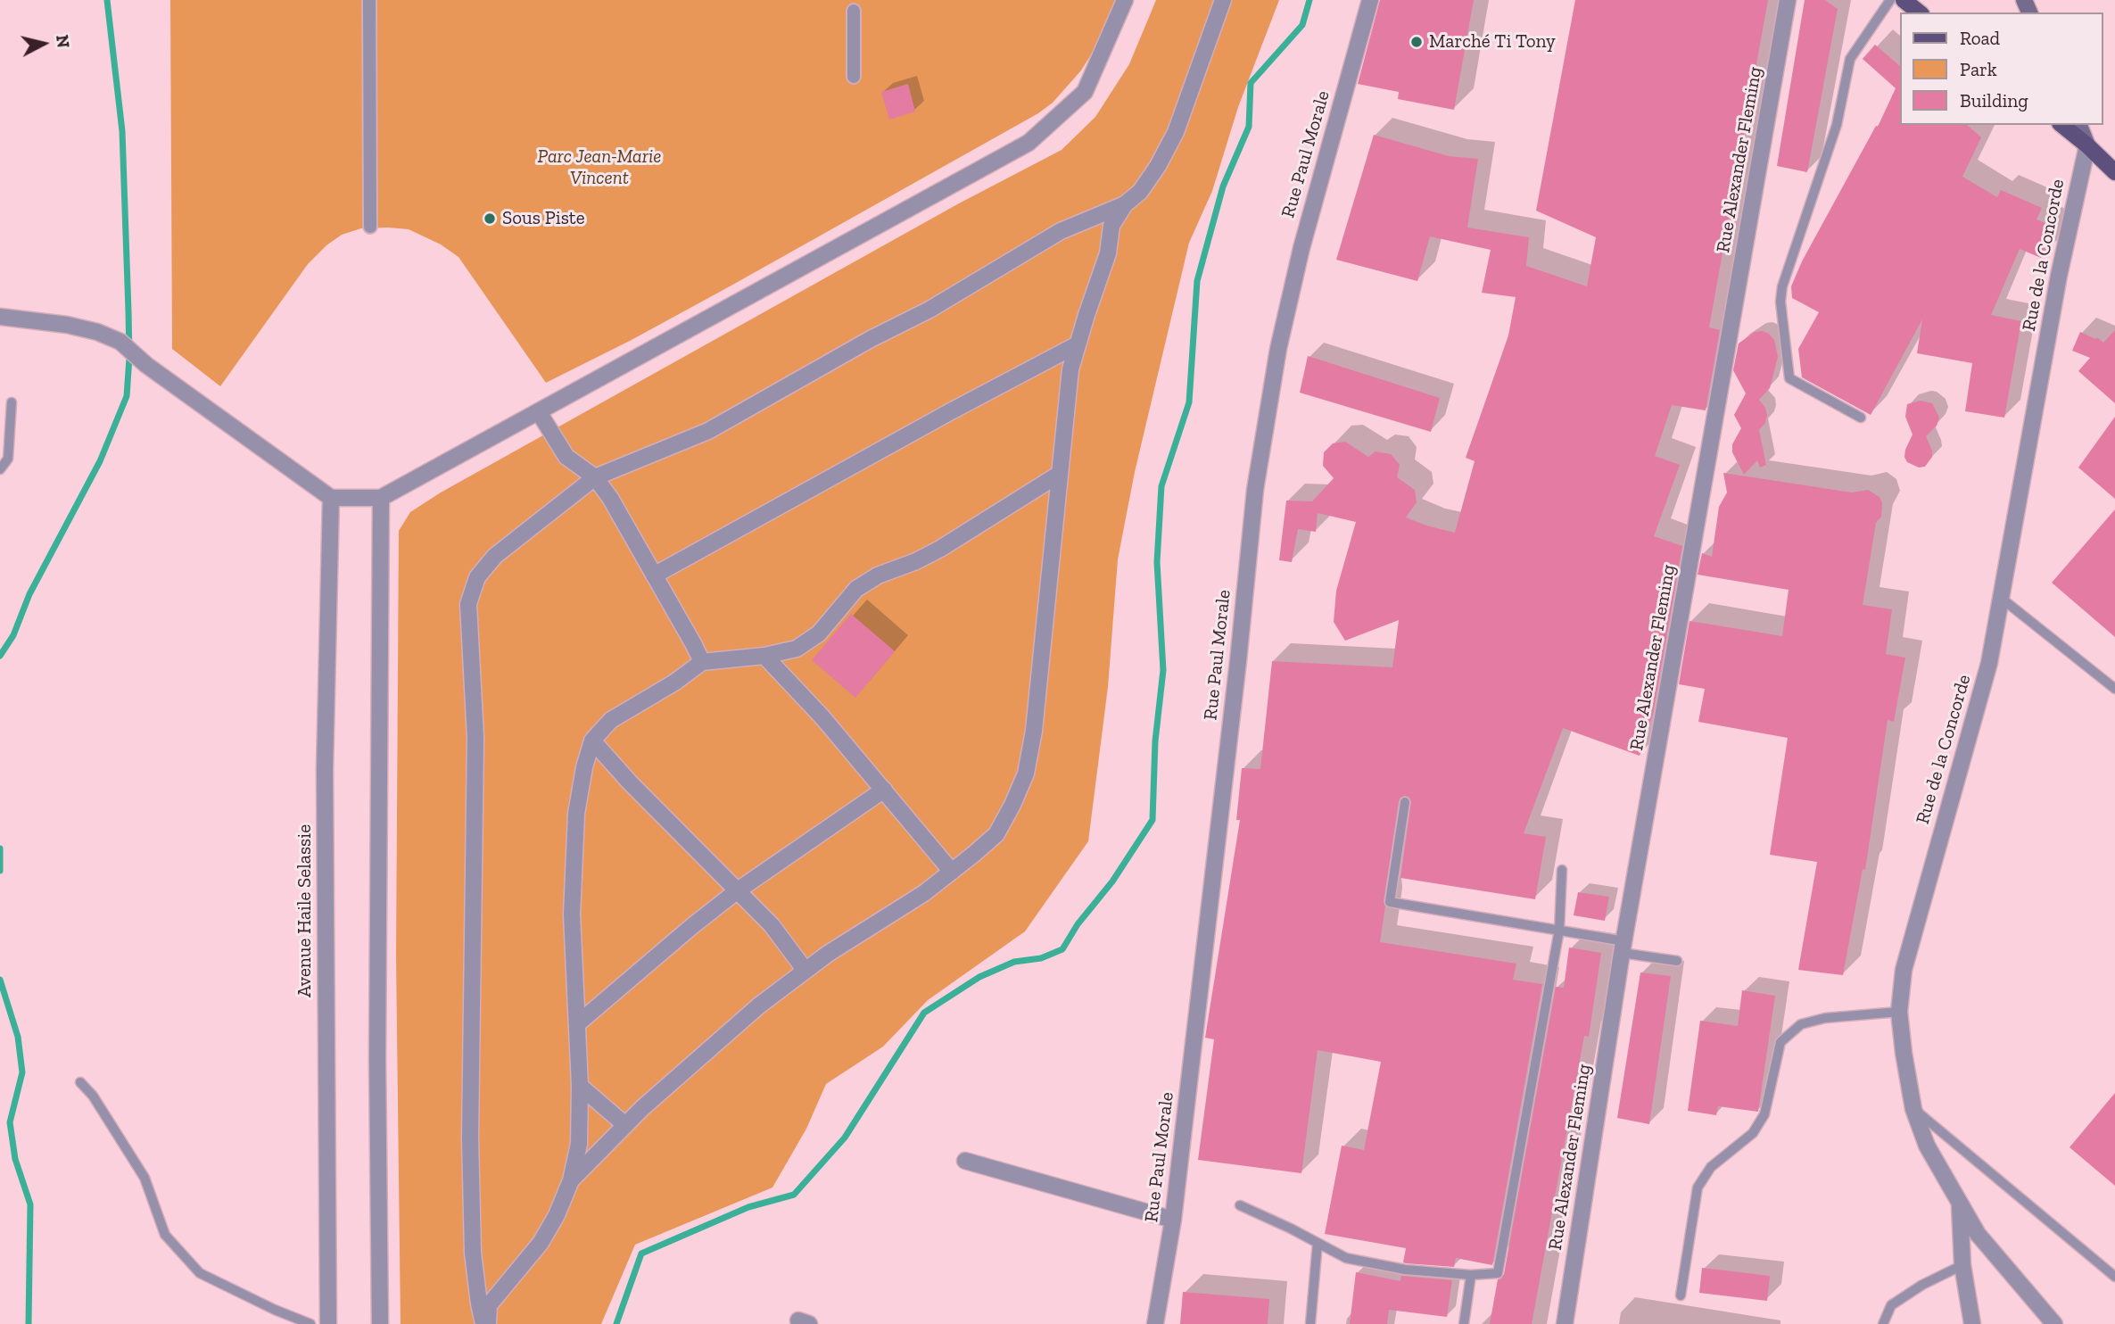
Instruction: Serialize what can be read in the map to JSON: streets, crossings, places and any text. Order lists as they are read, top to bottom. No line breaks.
{"streets":{"street":["Rue Paul Morale","Rue Alexander Fleming","Rue de la Concorde","Avenue Haile Selassie"]},"parks":["Parc Jean-Marie Vincent"],"places":["Marché Ti Tony","Sous Piste"],"legend":["Road","Park","Building"],"north":"right"}
